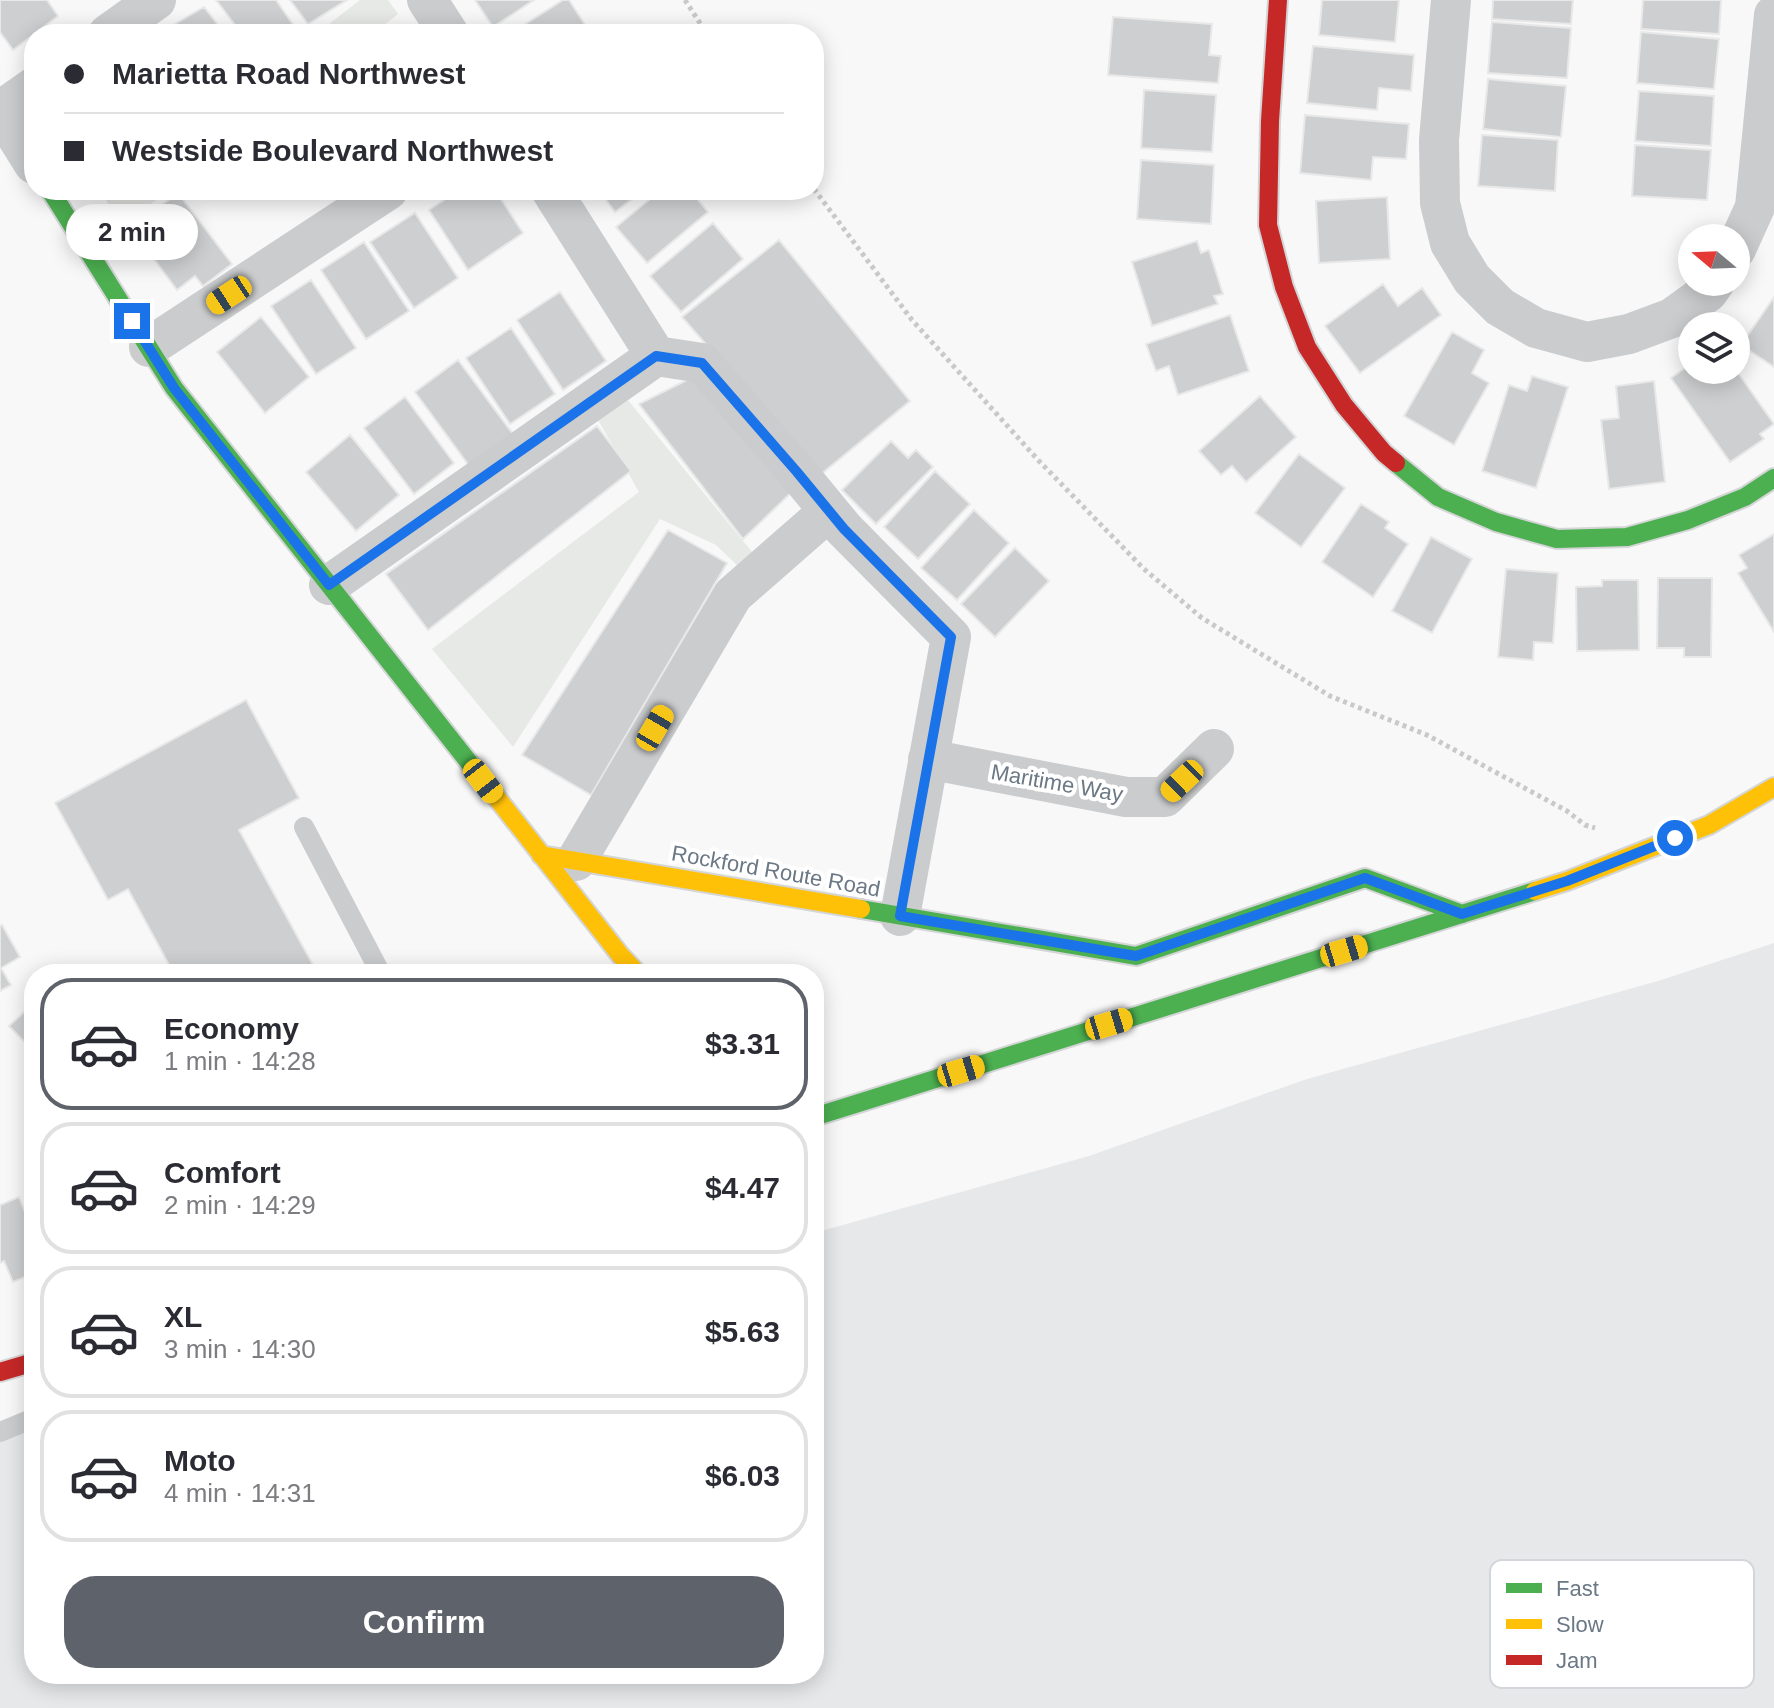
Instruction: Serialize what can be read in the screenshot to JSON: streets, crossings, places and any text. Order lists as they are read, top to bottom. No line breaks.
{"streets":{"street":["Maritime Way","Rockford Route Road"]},"legend":["Fast","Slow","Jam"],"north":"left","page":{"banner":["Marietta Road Northwest","Westside Boulevard Northwest"],"bubble":"2 min","list":[{"name":"Economy","note":"1 min · 14:28","value":"$3.31"},{"name":"Comfort","note":"2 min · 14:29","value":"$4.47"},{"name":"XL","note":"3 min · 14:30","value":"$5.63"},{"name":"Moto","note":"4 min · 14:31","value":"$6.03"}],"buttons":"Confirm"}}
